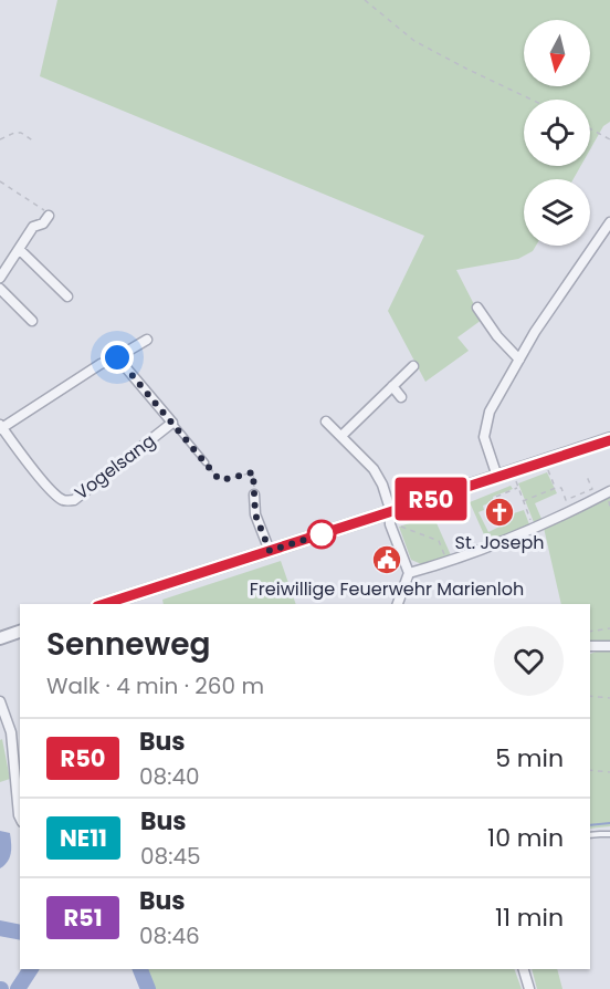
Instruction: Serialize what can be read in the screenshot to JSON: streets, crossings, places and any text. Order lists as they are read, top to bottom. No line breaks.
{"streets":{"street":["Vogelsang"]},"places":{"church":["St. Joseph"],"public building":["Freiwillige Feuerwehr Marienloh"]},"lines":["bus line R50"],"north":"bottom","page":{"on_map":"R50","heading":["Senneweg","Walk · 4 min · 260 m"],"list":[{"mark":"R50","name":"Bus","note":"08:40","value":"5 min"},{"mark":"NE11","name":"Bus","note":"08:45","value":"10 min"},{"mark":"R51","name":"Bus","note":"08:46","value":"11 min"}]}}
